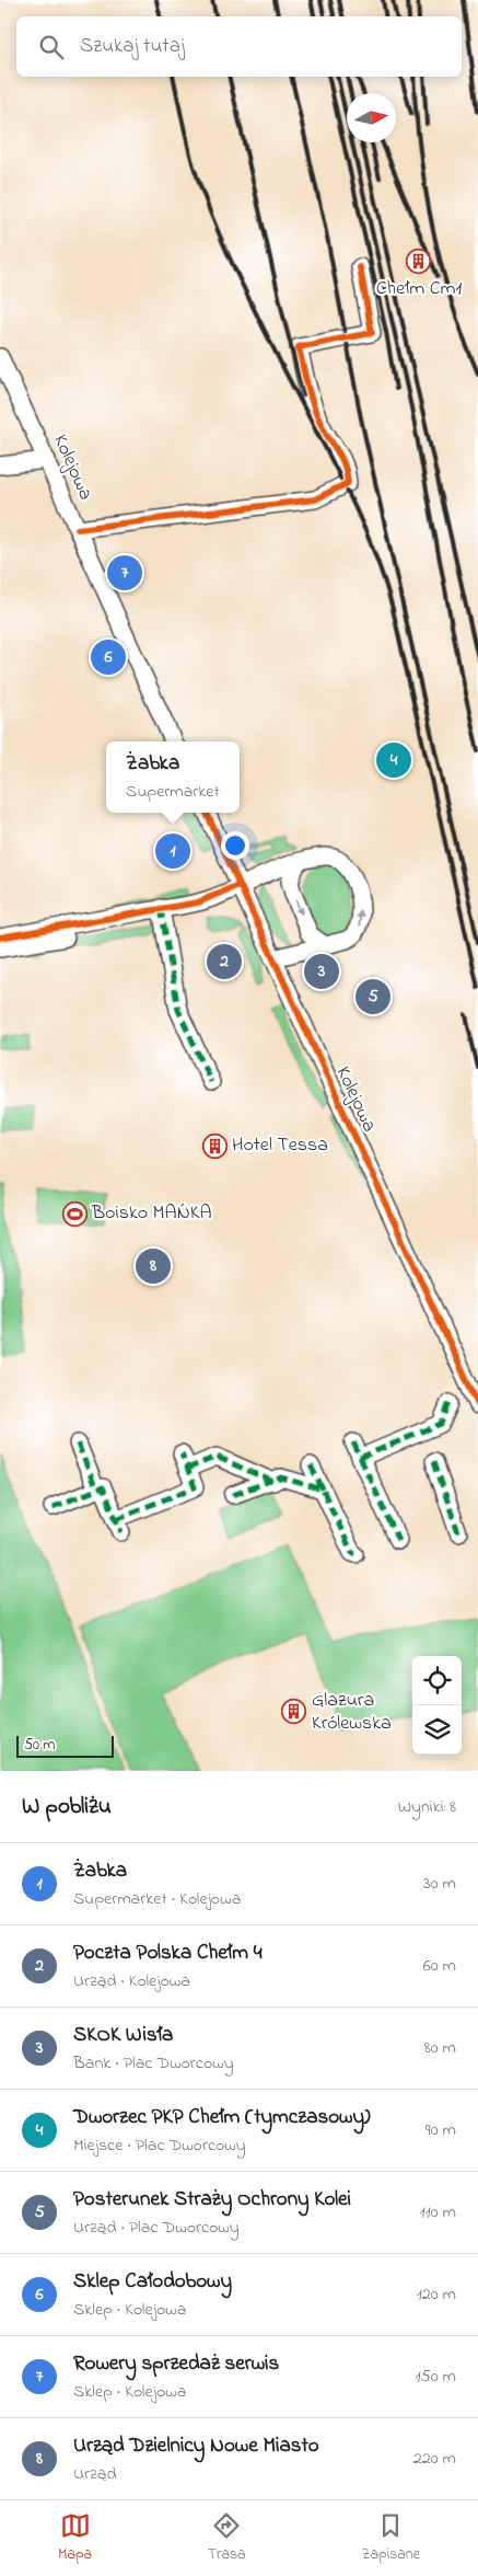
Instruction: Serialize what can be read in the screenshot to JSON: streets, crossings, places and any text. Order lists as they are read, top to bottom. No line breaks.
{"streets":{"street":["Kolejowa"]},"places":{"building":["Chełm Cm1","Hotel Tessa","Glazura Królewska"],"sports":["Boisko MAŃKA"]},"scale_bar":"50 m","north":"right","page":{"search":"Szukaj tutaj","pins":["7","6","4","1","2","3","5","8"],"popup":["Żabka","Supermarket"],"scale":"50 m","heading":["W pobliżu","Wyniki: 8"],"list":[{"mark":"1","name":"Żabka","note":"Supermarket · Kolejowa","value":"30 m"},{"mark":"2","name":"Poczta Polska Chełm 4","note":"Urząd · Kolejowa","value":"60 m"},{"mark":"3","name":"SKOK Wisła","note":"Bank · Plac Dworcowy","value":"80 m"},{"mark":"4","name":"Dworzec PKP Chełm (tymczasowy)","note":"Miejsce · Plac Dworcowy","value":"90 m"},{"mark":"5","name":"Posterunek Straży Ochrony Kolei","note":"Urząd · Plac Dworcowy","value":"110 m"},{"mark":"6","name":"Sklep Całodobowy","note":"Sklep · Kolejowa","value":"120 m"},{"mark":"7","name":"Rowery sprzedaż serwis","note":"Sklep · Kolejowa","value":"150 m"},{"mark":"8","name":"Urząd Dzielnicy Nowe Miasto","note":"Urząd","value":"220 m"}],"nav":["Mapa","Trasa","Zapisane"]}}
